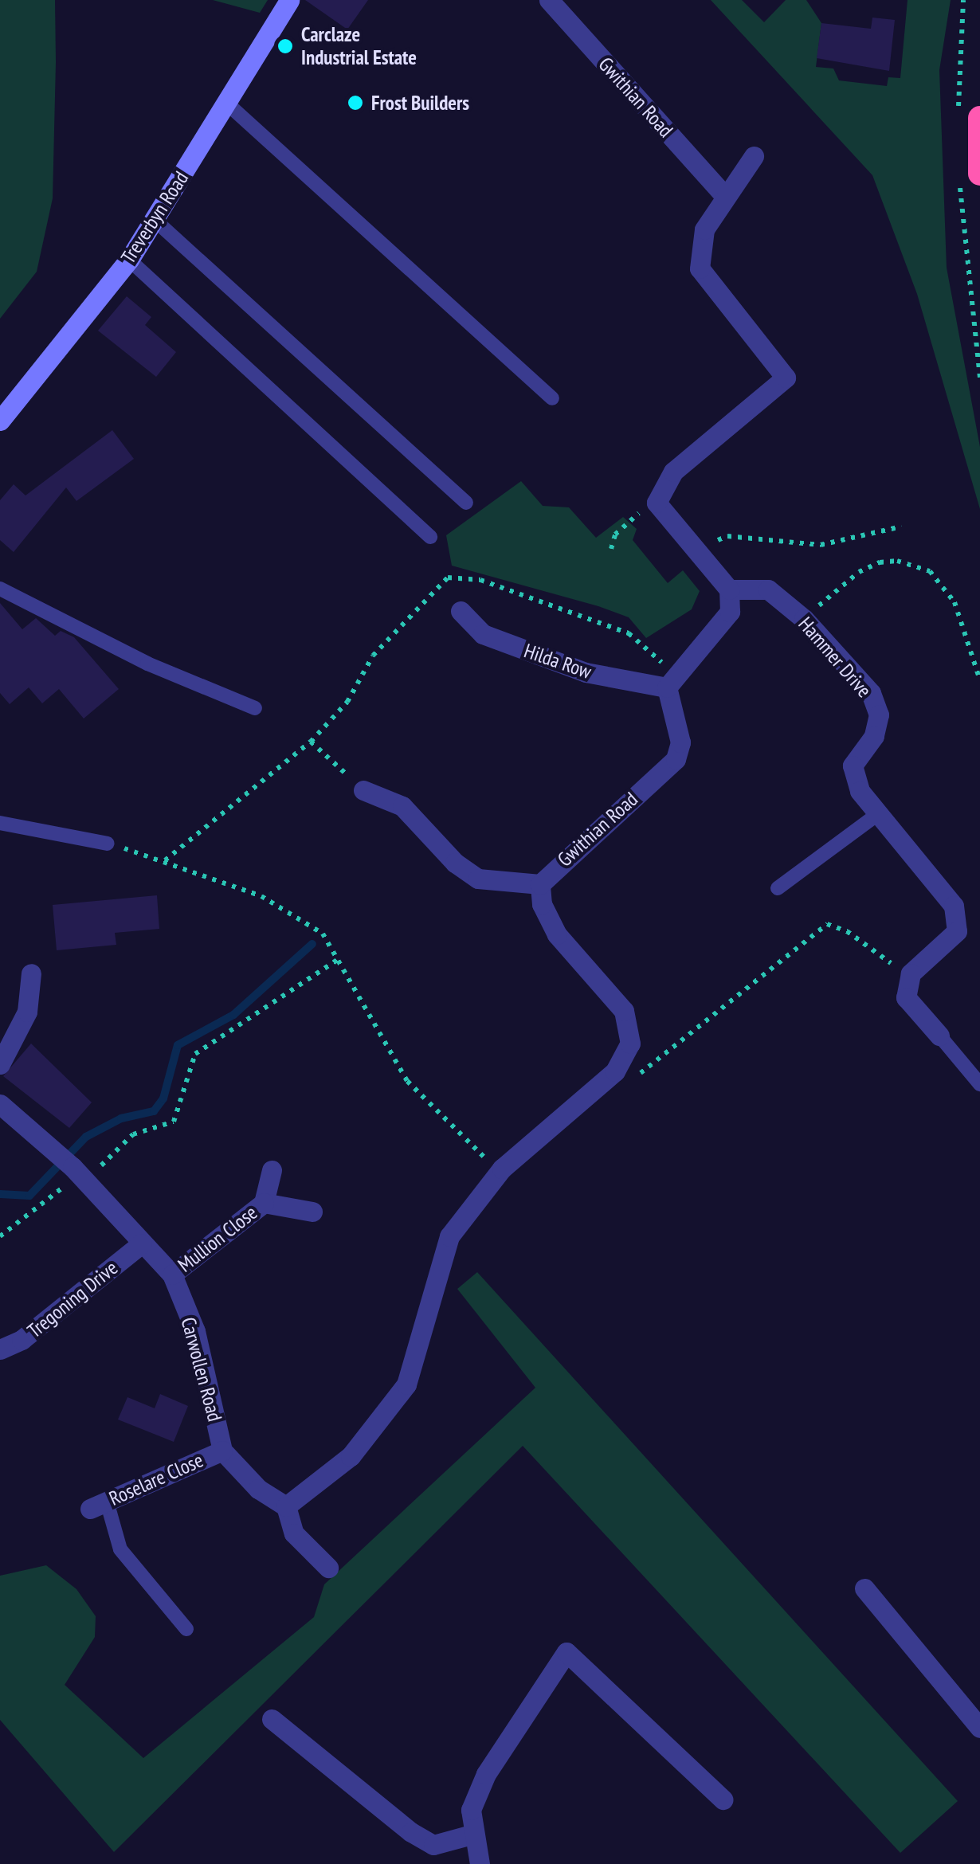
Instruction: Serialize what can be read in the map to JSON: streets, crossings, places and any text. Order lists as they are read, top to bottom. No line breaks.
{"streets":{"street":["Gwithian Road","Treverbyn Road","Hammer Drive","Hilda Row","Mullion Close","Tregoning Drive","Carwollen Road","Roselare Close"]},"crossings":[["Gwithian Road","Hilda Row"],["Gwithian Road","Carwollen Road"],["Mullion Close","Carwollen Road"],["Tregoning Drive","Carwollen Road"],["Carwollen Road","Roselare Close"]],"places":["Carclaze Industrial Estate","Frost Builders"]}
